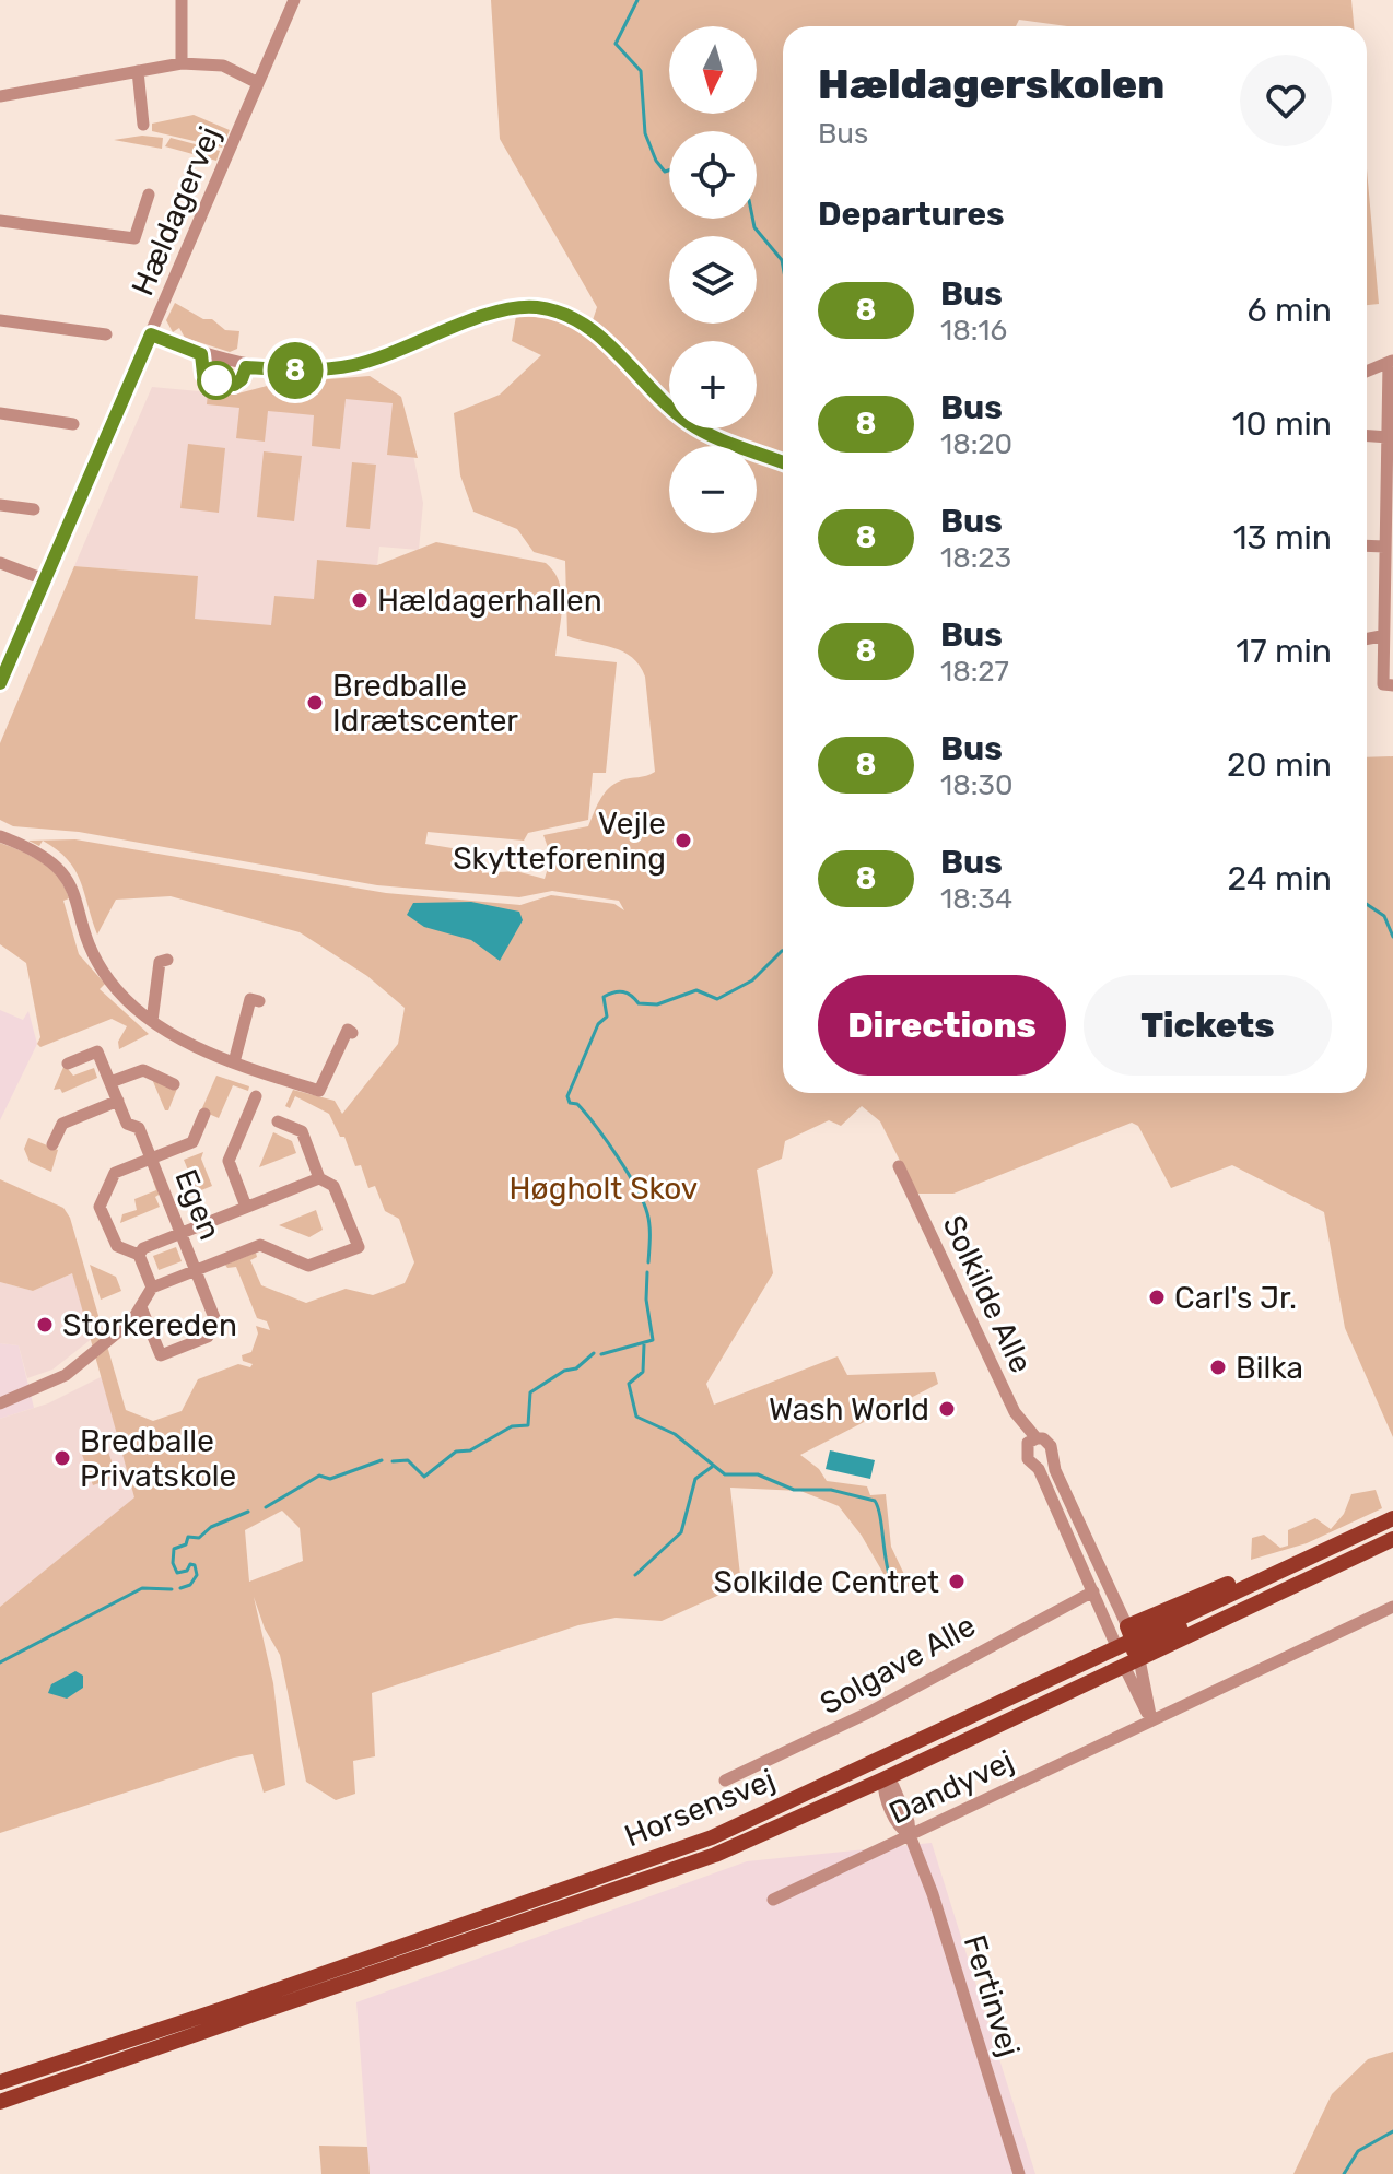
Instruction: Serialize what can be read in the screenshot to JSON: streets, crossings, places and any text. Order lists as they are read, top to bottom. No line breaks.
{"streets":{"main road":["Horsensvej"],"street":["Hældagervej","Egen","Solkilde Alle","Solgave Alle","Dandyvej","Fertinvej"]},"crossings":[["Solkilde Alle","Solgave Alle"],["Solkilde Alle","Horsensvej"],["Dandyvej","Fertinvej"],["Horsensvej","Fertinvej"]],"parks":["Høgholt Skov"],"places":["Hældagerhallen","Bredballe Idrætscenter","Vejle Skytteforening","Carl's Jr.","Storkereden","Bilka","Wash World","Bredballe Privatskole","Solkilde Centret"],"lines":["bus line 8"],"north":"bottom","page":{"on_map":"8","map_buttons":["+","−"],"heading":[["Hældagerskolen","Bus"],"Departures"],"list":[{"mark":"8","name":"Bus","note":"18:16","value":"6 min"},{"mark":"8","name":"Bus","note":"18:20","value":"10 min"},{"mark":"8","name":"Bus","note":"18:23","value":"13 min"},{"mark":"8","name":"Bus","note":"18:27","value":"17 min"},{"mark":"8","name":"Bus","note":"18:30","value":"20 min"},{"mark":"8","name":"Bus","note":"18:34","value":"24 min"}],"buttons":["Directions","Tickets"]}}
